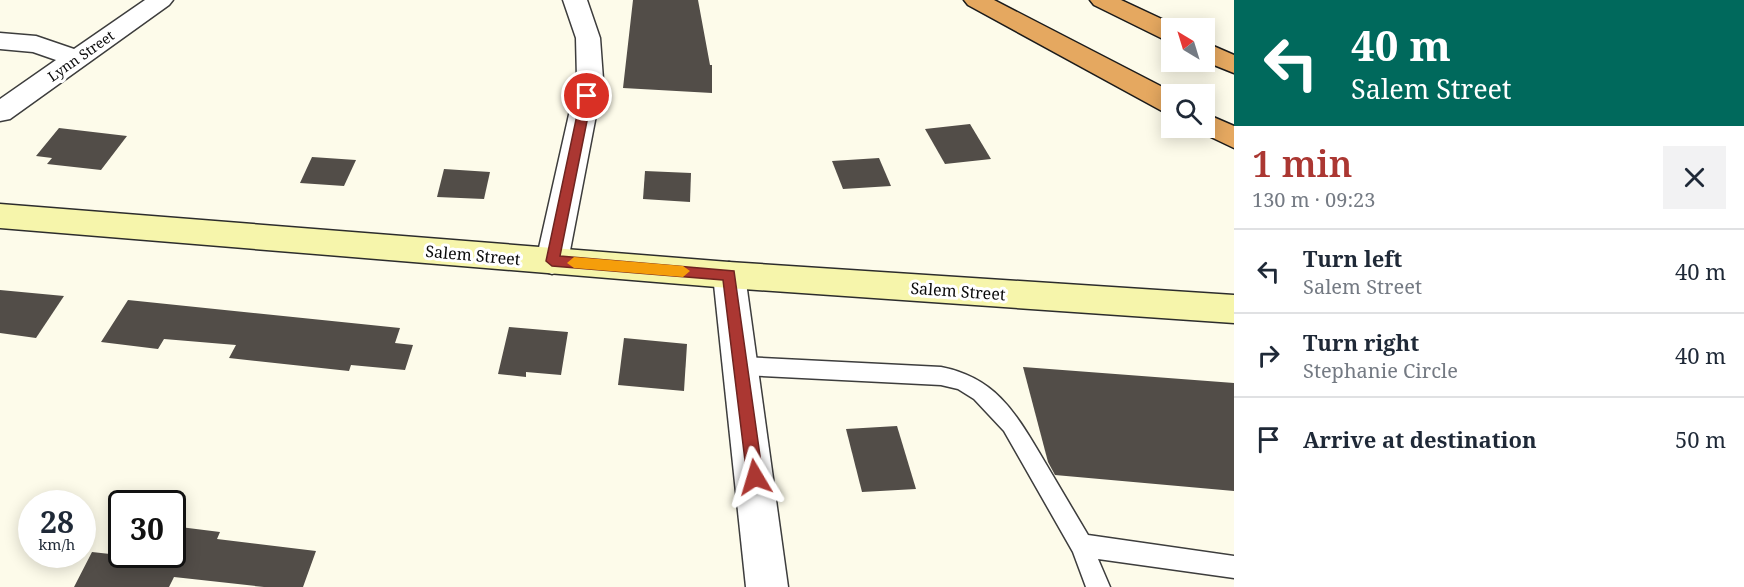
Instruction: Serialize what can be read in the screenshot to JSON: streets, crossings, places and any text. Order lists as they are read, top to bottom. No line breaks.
{"streets":{"main road":["Salem Street"],"street":["Lynn Street"]},"north":"top left","page":{"turn":["40 m","Salem Street"],"heading":["1 min","130 m · 09:23"],"list":[{"name":"Turn left","note":"Salem Street","value":"40 m"},{"name":"Turn right","note":"Stephanie Circle","value":"40 m"},{"name":"Arrive at destination","value":"50 m"}],"speed":"28 km/h","limit":"30"}}
